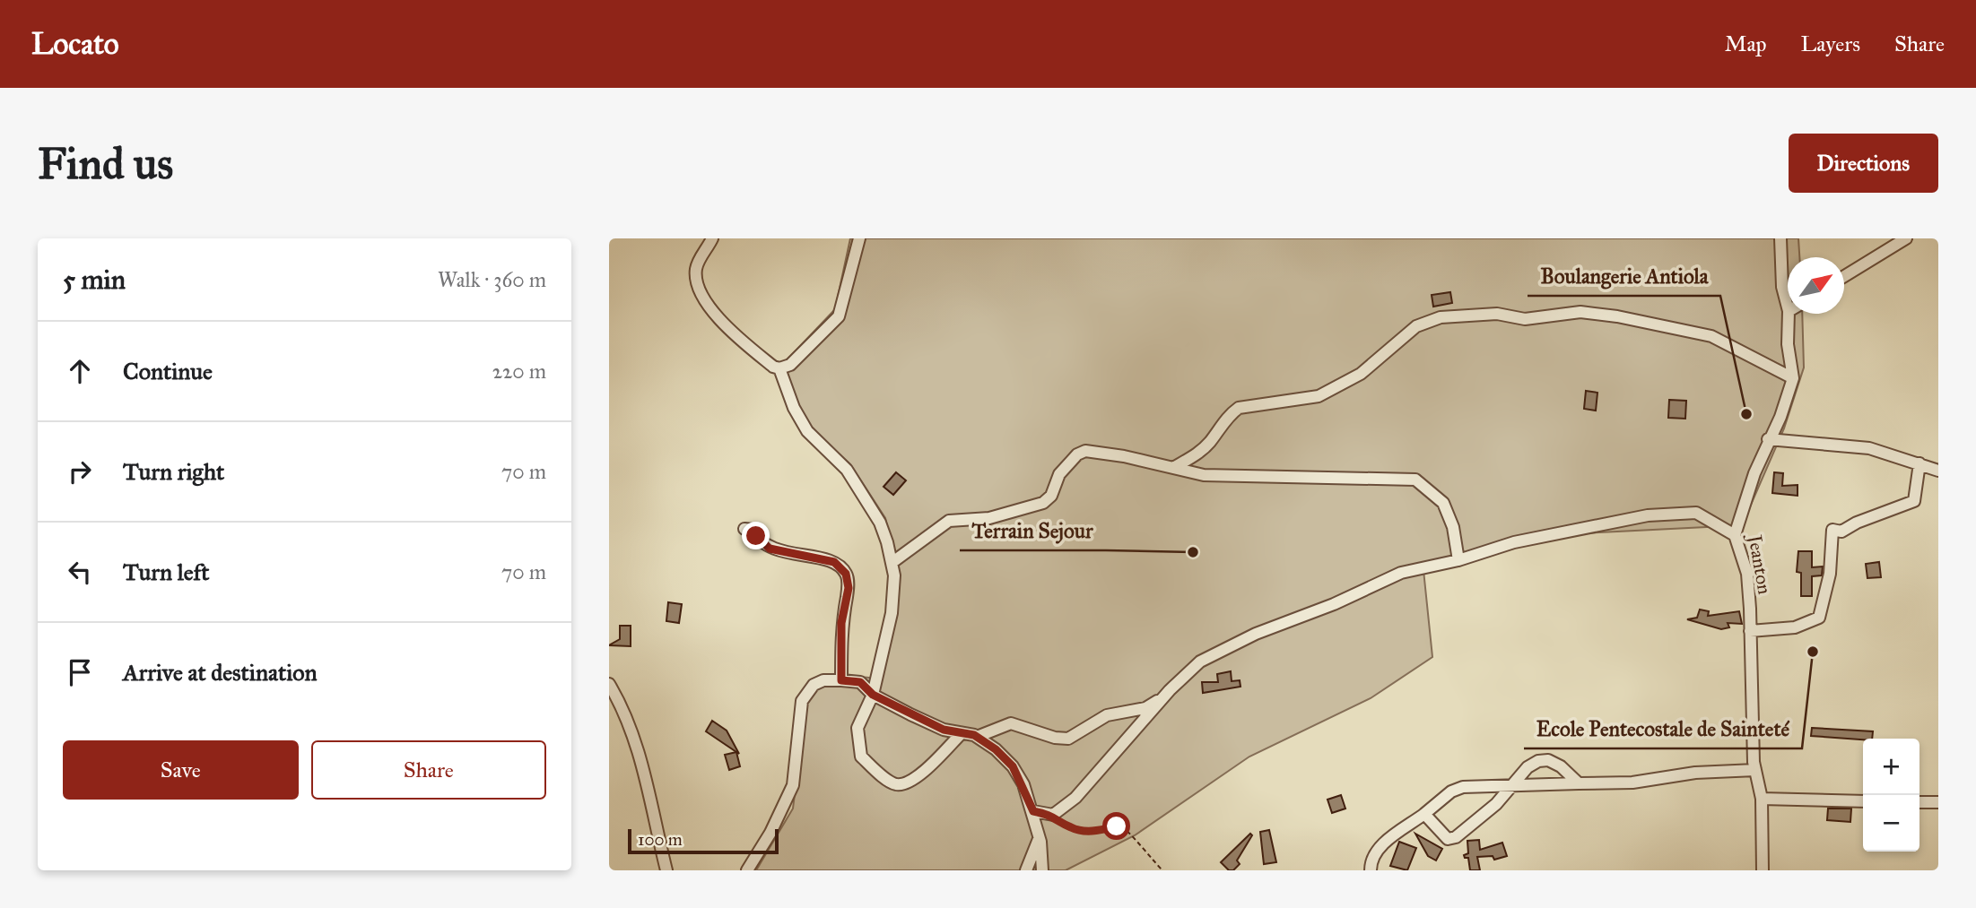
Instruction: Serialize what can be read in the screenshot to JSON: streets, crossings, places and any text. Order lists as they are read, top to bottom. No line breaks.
{"streets":{"street":["Jeanton"]},"places":["Boulangerie Antiola","Terrain Sejour","Ecole Pentecostale de Sainteté"],"scale_bar":"100 m","north":"top right","page":{"header":"Locato","nav":["Map","Layers","Share"],"buttons":["Directions",["Save","Share"]],"title":"Find us","heading":["5 min","Walk · 360 m"],"list":[["Continue","220 m"],["Turn right","70 m"],["Turn left","70 m"],"Arrive at destination"],"map_buttons":["+","−"],"scale":"100 m"}}
